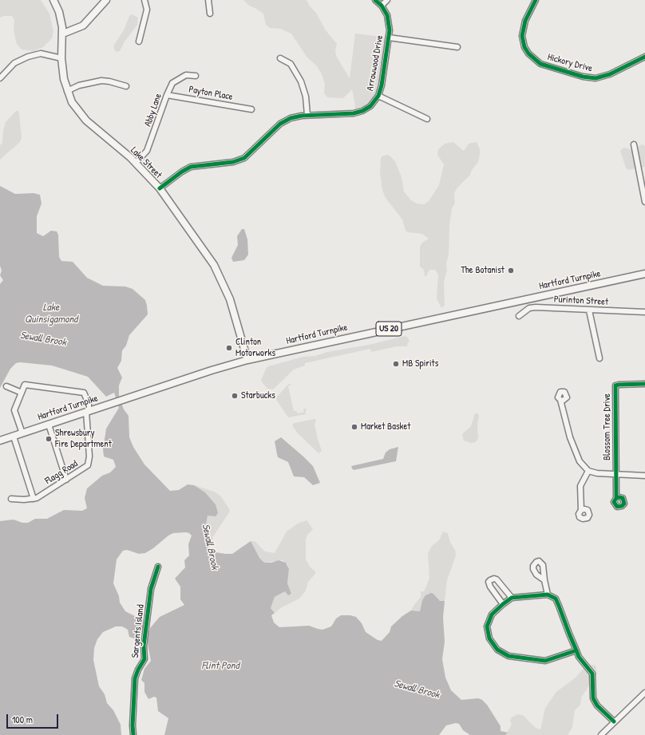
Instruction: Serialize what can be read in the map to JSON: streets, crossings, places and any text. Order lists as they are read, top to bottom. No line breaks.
{"streets":{"main road":["Lake Street","Hartford Turnpike","US 20"],"street":["Arrowwood Drive","Hickory Drive","Payton Place","Abby Lane","Purinton Street","Blossom Tree Drive","Flagg Road","Sargents Island"]},"crossings":[["Arrowwood Drive","Lake Street"],["Payton Place","Abby Lane"],["Abby Lane","Lake Street"],["Lake Street","Hartford Turnpike"],["Hartford Turnpike","Flagg Road"]],"water":["Lake Quinsigamond","Sewall Brook","Flint Pond"],"places":["The Botanist","Clinton Motorworks","MB Spirits","Starbucks","Market Basket","Shrewsbury Fire Department"],"scale_bar":"100 m"}
